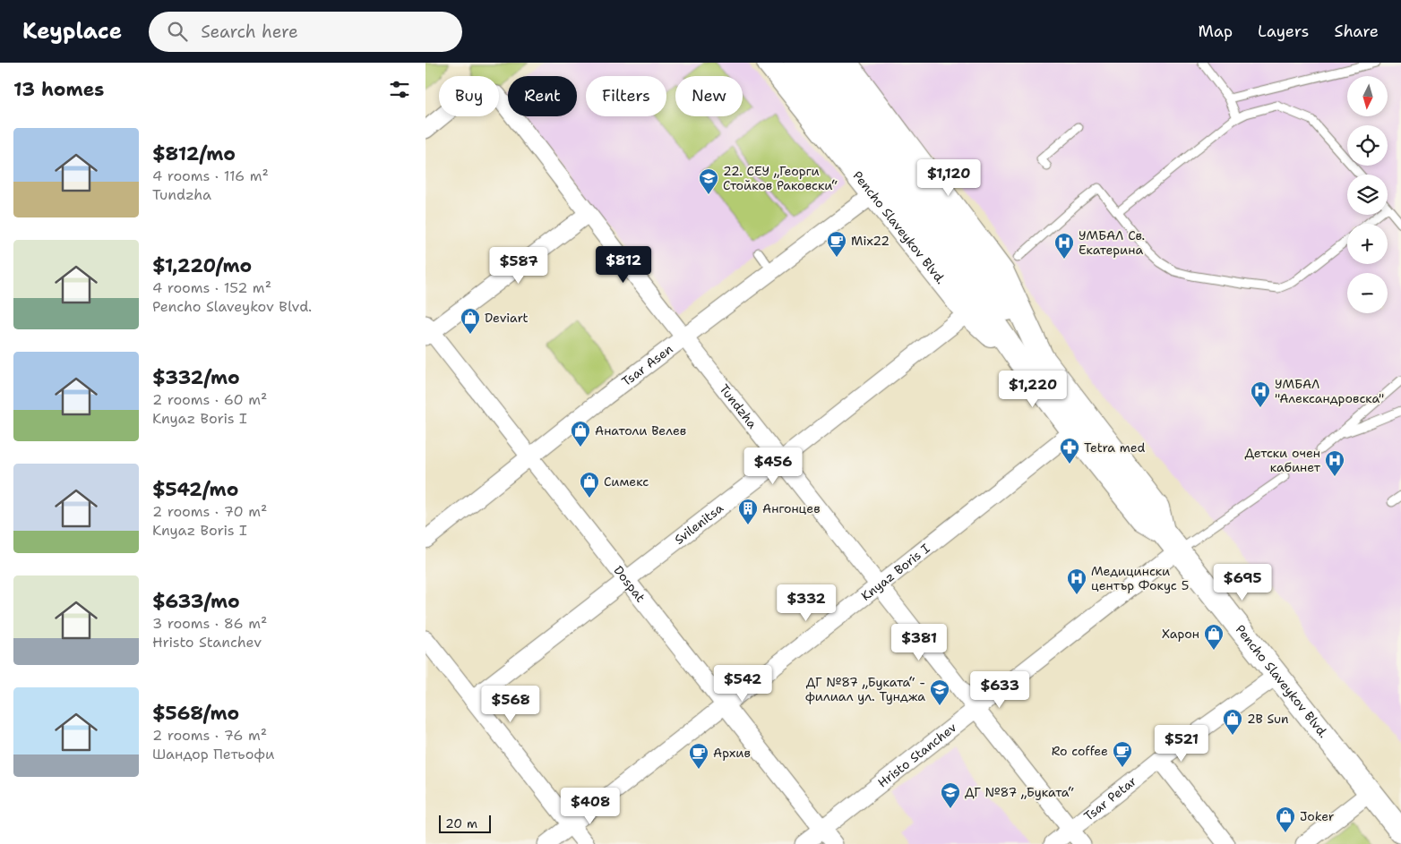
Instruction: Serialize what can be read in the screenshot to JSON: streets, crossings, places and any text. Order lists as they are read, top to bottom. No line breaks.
{"streets":{"main road":["Pencho Slaveykov Blvd."],"street":["Tsar Asen","Tundzha","Svilenitsa","Knyaz Boris I","Dospat","Hristo Stanchev","Tsar Petar"]},"crossings":[["Pencho Slaveykov Blvd.","Tsar Asen"],["Pencho Slaveykov Blvd.","Svilenitsa"],["Pencho Slaveykov Blvd.","Knyaz Boris I"],["Pencho Slaveykov Blvd.","Hristo Stanchev"],["Pencho Slaveykov Blvd.","Tsar Petar"],["Tsar Asen","Tundzha"],["Tsar Asen","Dospat"],["Tundzha","Svilenitsa"],["Tundzha","Knyaz Boris I"],["Tundzha","Hristo Stanchev"],["Tundzha","Tsar Petar"],["Svilenitsa","Dospat"],["Knyaz Boris I","Dospat"],["Dospat","Hristo Stanchev"]],"places":{"school or university":["22. СЕУ „Георги Стойков Раковски“","ДГ №87 „Буката“ - филиал ул. Тунджа","ДГ №87 „Буката“"],"cafe":["Mix22","Ro coffee","Архив"],"hospital":["УМБАЛ Св. Екатерина","УМБАЛ \"Александровска\"","Детски очен кабинет","Медицински център Фокус 5"],"shop":["Deviart","Анатоли Велев","Симекс","Харон","2B Sun","Joker"],"pharmacy":["Tetra med"],"building":["Ангонцев"]},"scale_bar":"20 m","north":"bottom","page":{"header":"Keyplace","search":"Search here","nav":["Map","Layers","Share"],"heading":"13 homes","map_buttons":["+","−"],"chip":["Buy","Rent","Filters","New"],"list":[{"name":"$812/mo","note":"4 rooms · 116 m² · Tundzha"},{"name":"$1,220/mo","note":"4 rooms · 152 m² · Pencho Slaveykov Blvd."},{"name":"$332/mo","note":"2 rooms · 60 m² · Knyaz Boris I"},{"name":"$542/mo","note":"2 rooms · 70 m² · Knyaz Boris I"},{"name":"$633/mo","note":"3 rooms · 86 m² · Hristo Stanchev"},{"name":"$568/mo","note":"2 rooms · 76 m² · Шандор Петьофи"}],"price":["$1,120","$812","$587","$1,220","$456","$695","$332","$381","$542","$633","$568","$521","$408"],"scale":"20 m"}}
